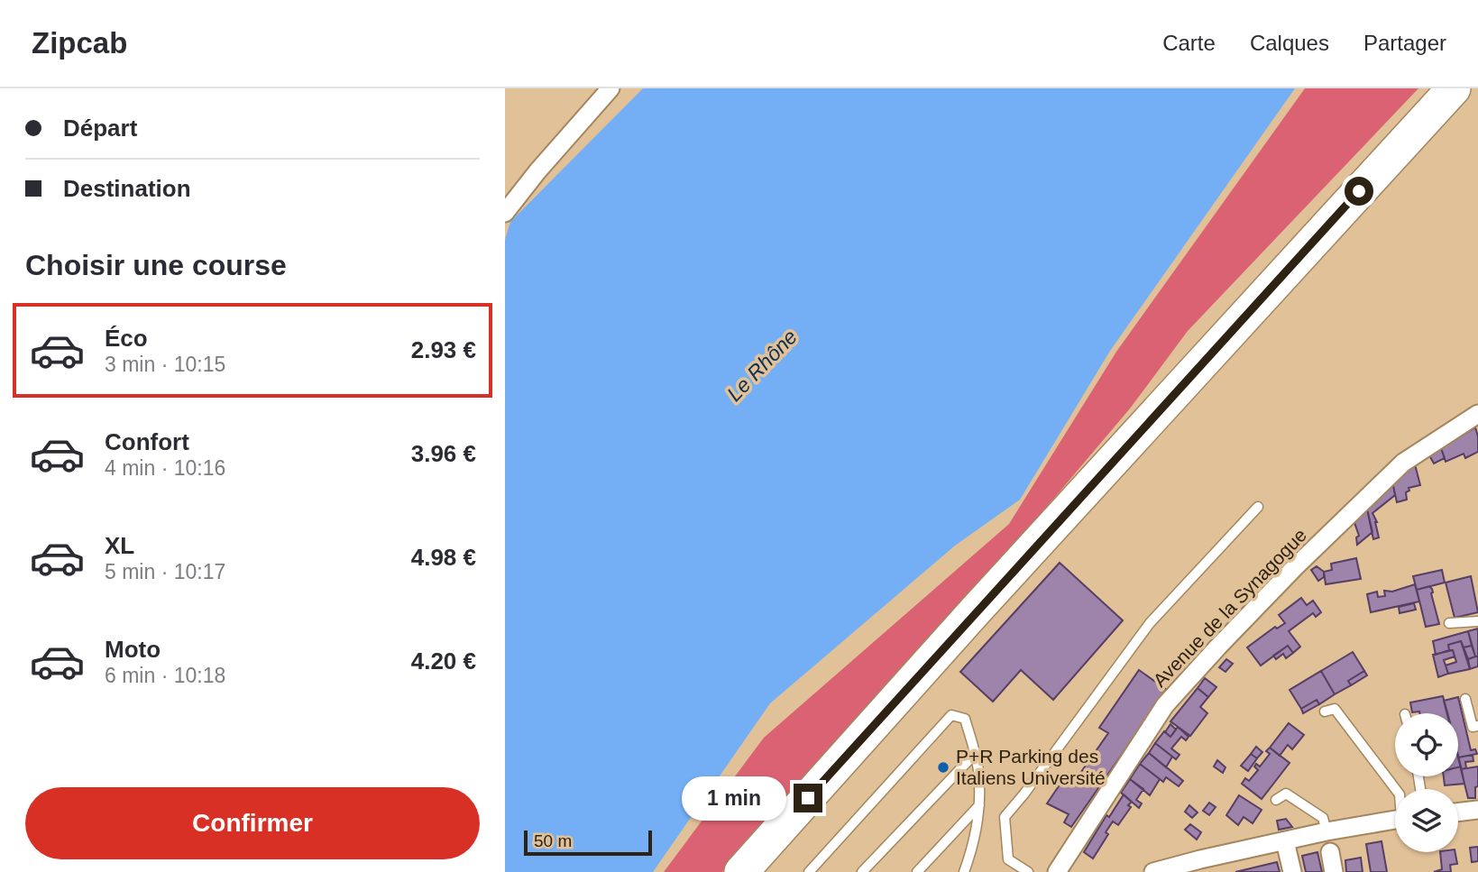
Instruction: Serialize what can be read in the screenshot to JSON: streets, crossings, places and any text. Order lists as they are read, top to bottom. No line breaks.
{"streets":{"street":["Avenue de la Synagogue"]},"water":["Le Rhône"],"places":["P+R Parking des Italiens Université"],"scale_bar":"50 m","page":{"header":"Zipcab","nav":["Carte","Calques","Partager"],"banner":["Départ","Destination"],"heading":"Choisir une course","list":[{"name":"Éco","note":"3 min · 10:15","value":"2.93 €"},{"name":"Confort","note":"4 min · 10:16","value":"3.96 €"},{"name":"XL","note":"5 min · 10:17","value":"4.98 €"},{"name":"Moto","note":"6 min · 10:18","value":"4.20 €"}],"buttons":"Confirmer","bubble":"1 min","scale":"50 m"}}
